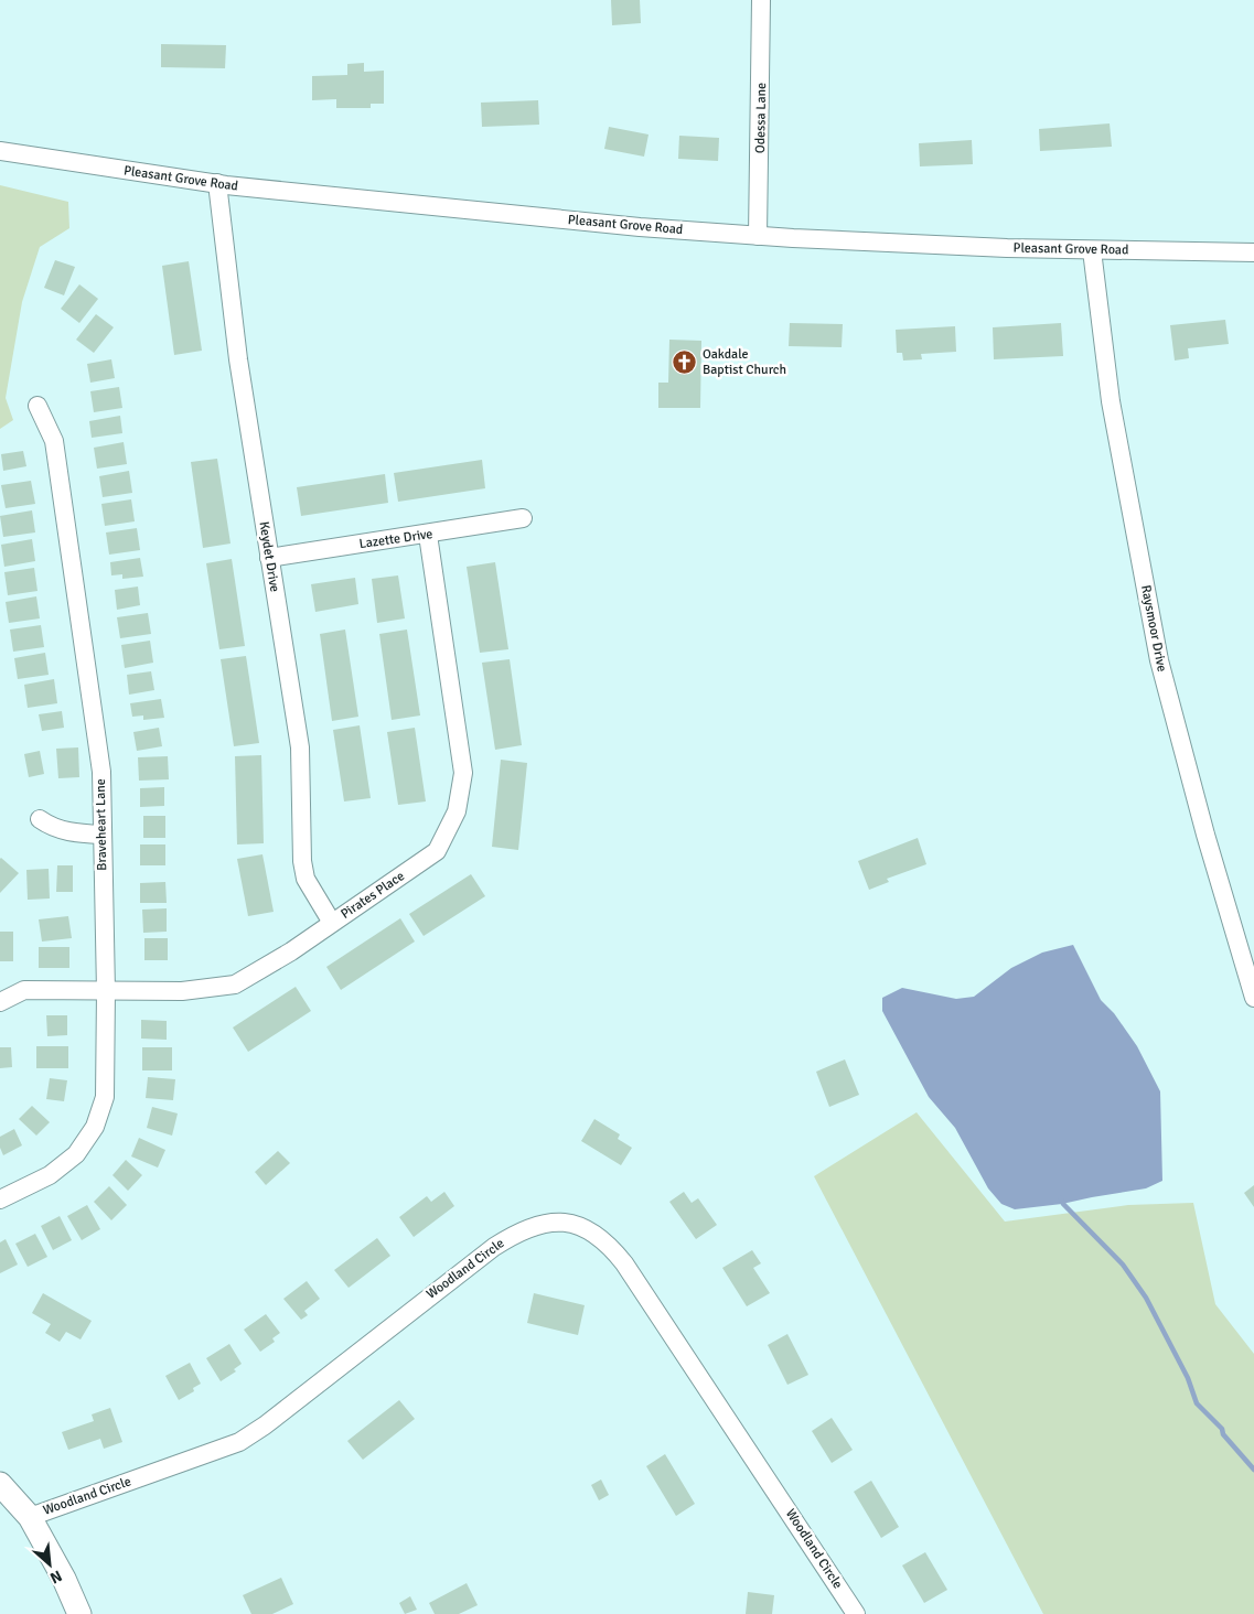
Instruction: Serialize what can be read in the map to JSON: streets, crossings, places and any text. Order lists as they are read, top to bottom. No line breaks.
{"streets":{"street":["Odessa Lane","Pleasant Grove Road","Lazette Drive","Keydet Drive","Raysmoor Drive","Braveheart Lane","Pirates Place","Woodland Circle"]},"crossings":[["Odessa Lane","Pleasant Grove Road"],["Pleasant Grove Road","Keydet Drive"],["Pleasant Grove Road","Raysmoor Drive"],["Lazette Drive","Keydet Drive"],["Lazette Drive","Pirates Place"],["Keydet Drive","Pirates Place"],["Braveheart Lane","Pirates Place"]],"places":{"church":["Oakdale Baptist Church"]},"north":"bottom right"}
